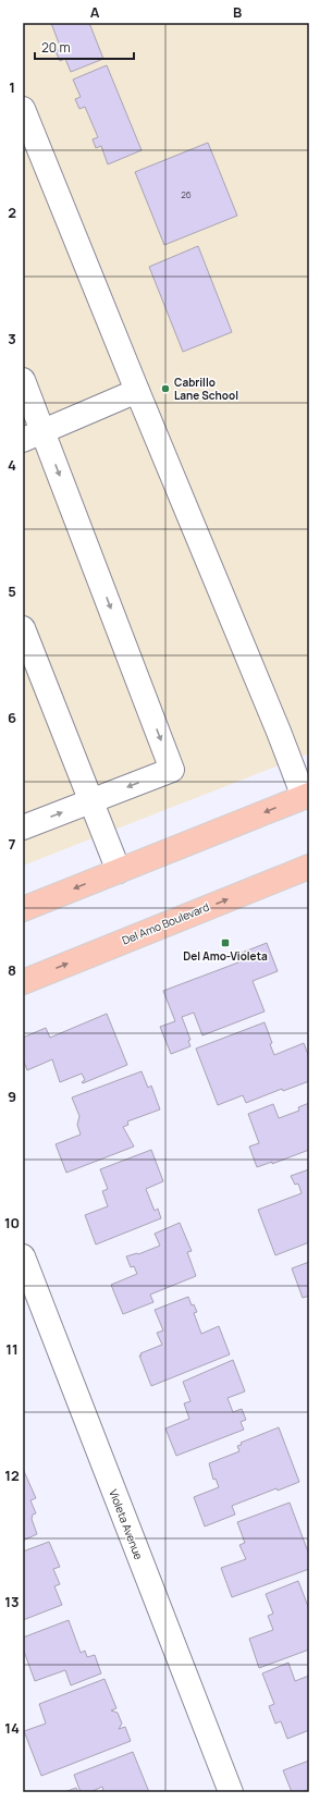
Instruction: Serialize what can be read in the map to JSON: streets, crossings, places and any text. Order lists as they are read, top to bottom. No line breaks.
{"streets":{"main road":["Del Amo Boulevard"],"street":["Violeta Avenue"]},"places":{"other":["Cabrillo Lane School"],"transit":["Del Amo-Violeta"]},"house_numbers":["26"],"scale_bar":"20 m","grid":{"columns":["A","B"],"rows":["1","2","3","4","5","6","7","8","9","10","11","12","13","14"]}}
